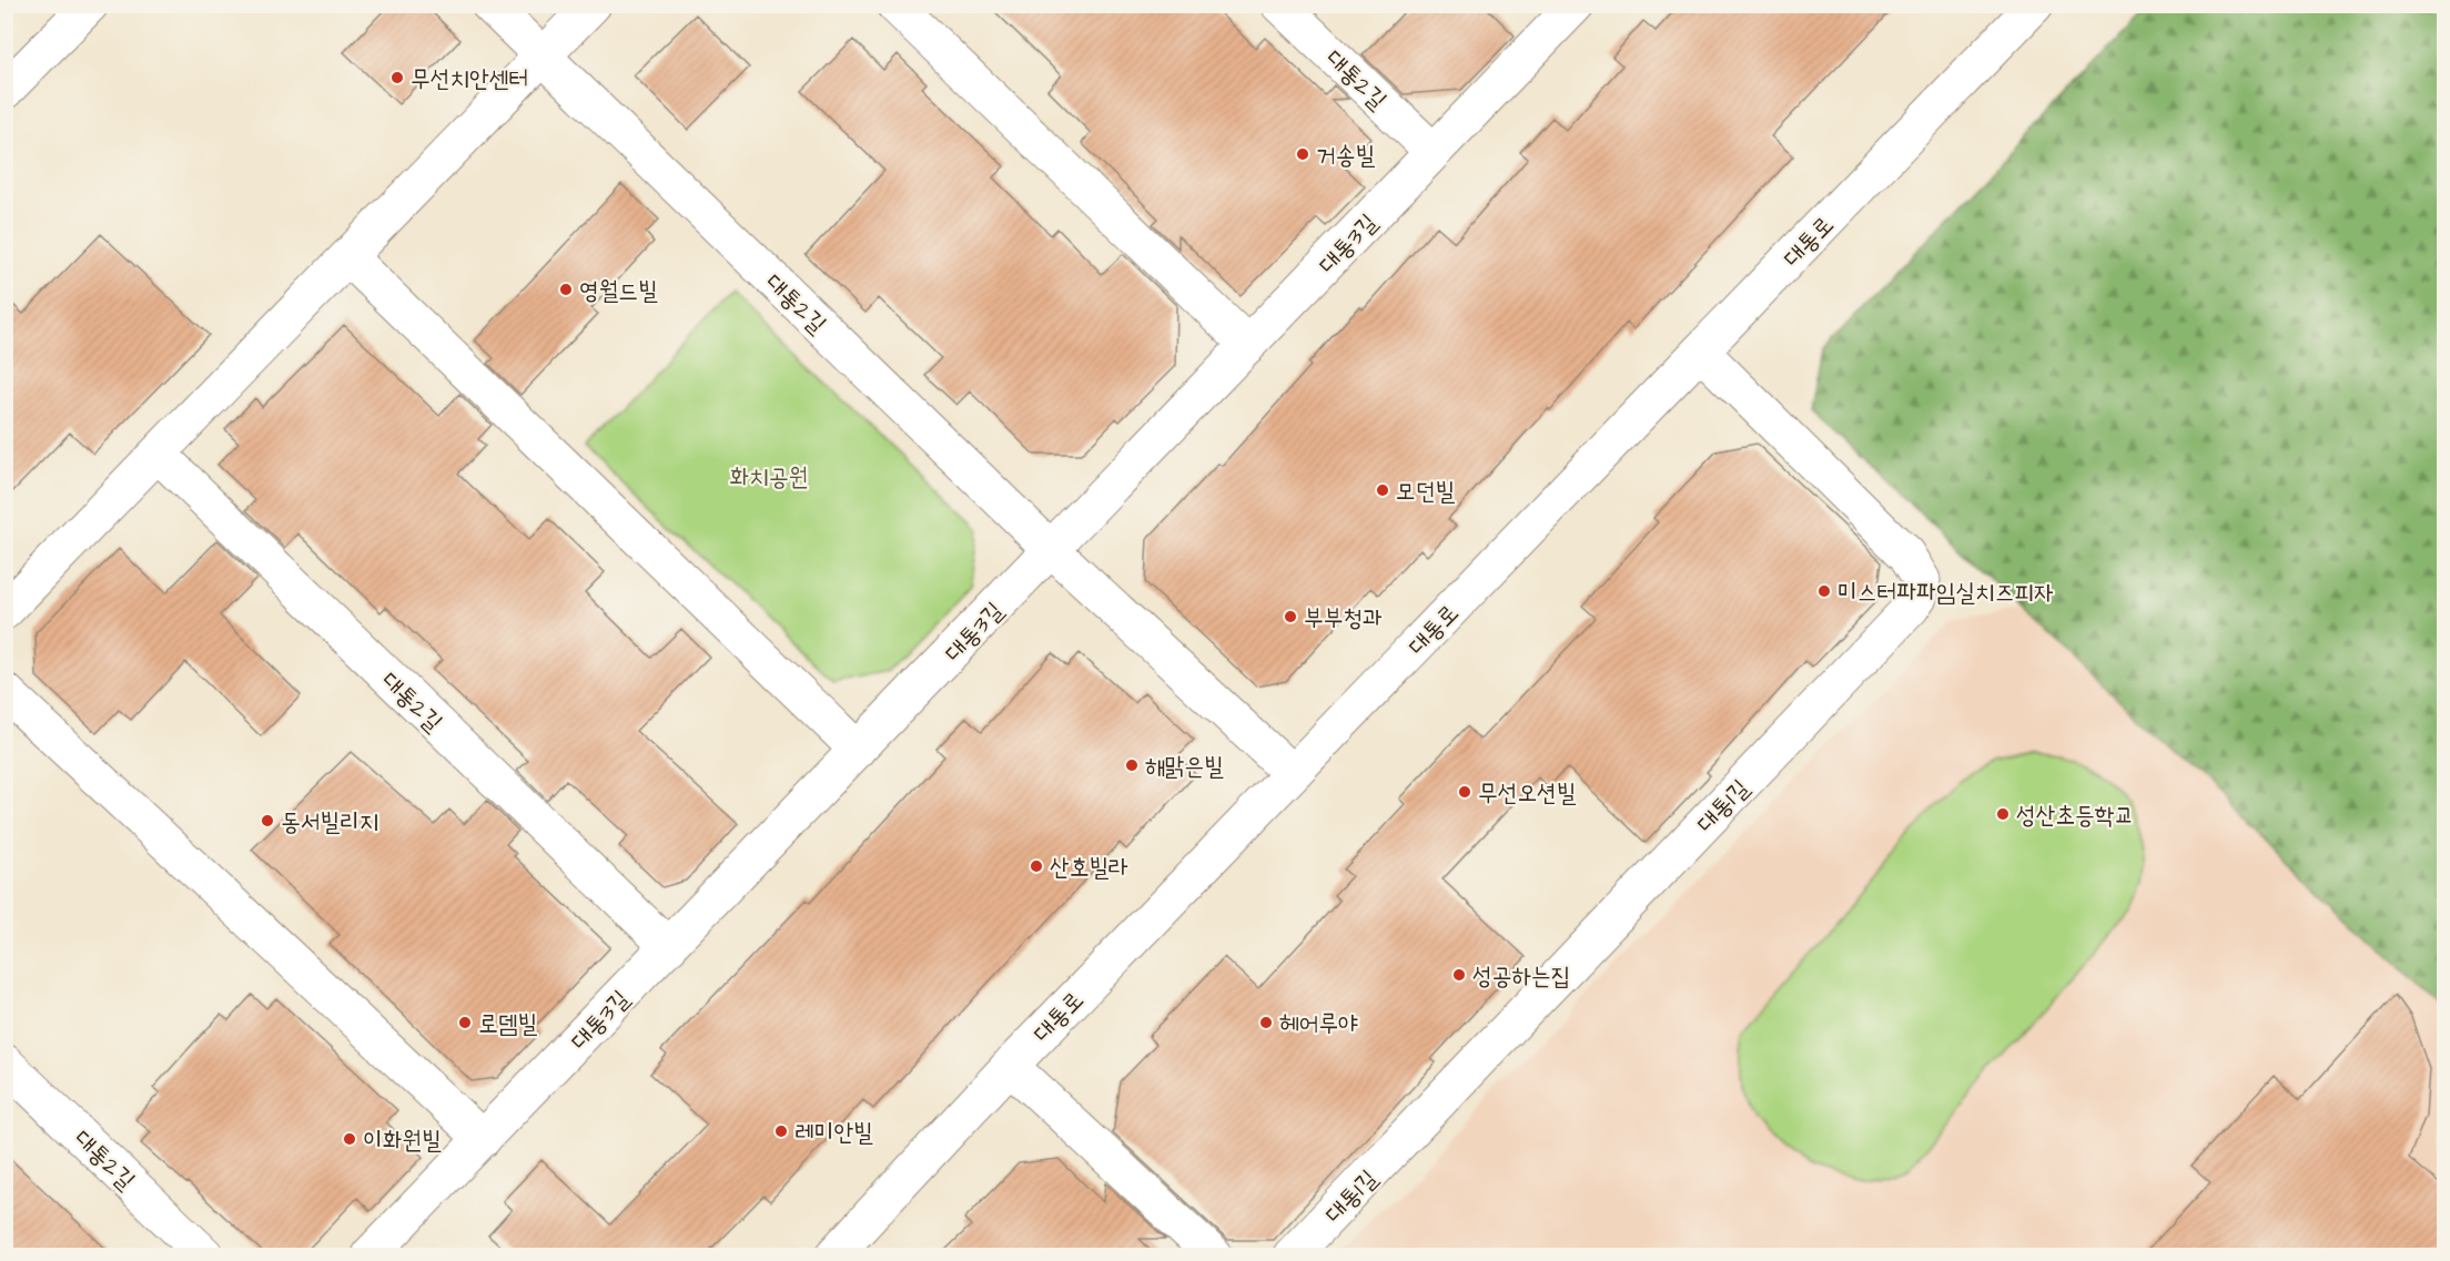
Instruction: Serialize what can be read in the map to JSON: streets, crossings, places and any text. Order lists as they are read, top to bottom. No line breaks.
{"streets":{"street":["대통2길","대통로","대통3길","대통1길"]},"crossings":[["대통2길","대통로"],["대통2길","대통3길"],["대통로","대통1길"]],"parks":["화치공원"],"places":["무선치안센터","거송빌","영월드빌","모던빌","미스터파파임실치즈피자","부부청과","해맑은빌","무선오션빌","성산초등학교","동서빌리지","산호빌라","성공하는집","로뎀빌","헤어루야","레미안빌","이화원빌"]}
